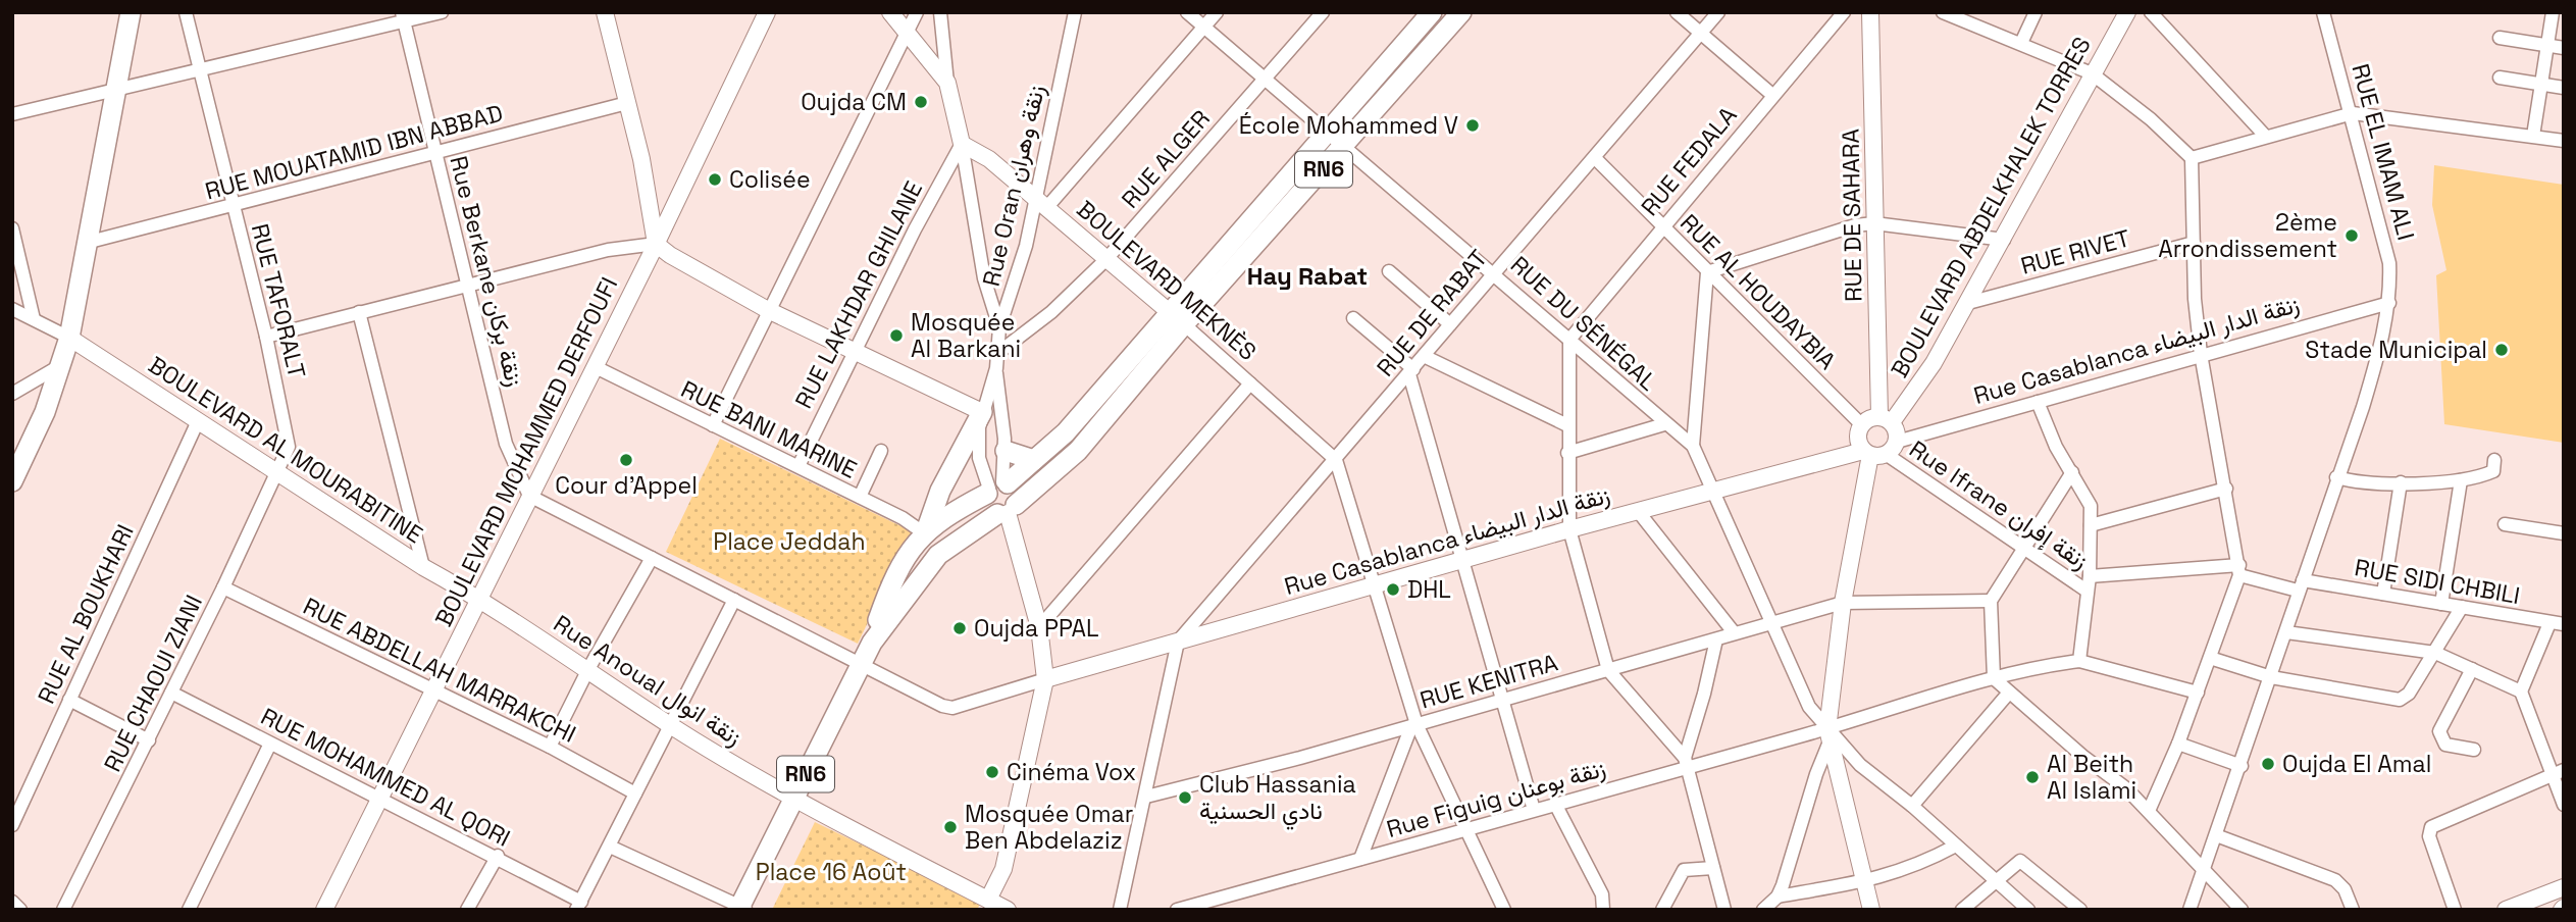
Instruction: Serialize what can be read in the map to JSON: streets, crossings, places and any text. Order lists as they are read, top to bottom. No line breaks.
{"streets":{"main road":["RN6"],"street":["RUE MOUATAMID IBN ABBAD","RUE EL IMAM ALI","RUE ALGER","RUE FEDALA","Rue Oran زنقة وهران","BOULEVARD ABDELKHALEK TORRES","RUE DE SAHARA","RUE RIVET","Rue Berkane زنقة بركان","BOULEVARD MEKNÈS","RUE AL HOUDAYBIA","RUE LAKHDAR GHILANE","RUE TAFORALT","RUE DE RABAT","RUE DU SÉNÉGAL","Rue Casablanca زنقة الدار البيضاء","RUE BANI MARINE","BOULEVARD AL MOURABITINE","BOULEVARD MOHAMMED DERFOUFI","Rue Ifrane زنقة إفران","RUE SIDI CHBILI","RUE AL BOUKHARI","RUE ABDELLAH MARRAKCHI","Rue Anoual زنقة انوال","RUE KENITRA","RUE CHAOUI ZIANI","RUE MOHAMMED AL QORI","Rue Figuig زنقة بوعنان"]},"crossings":[["RUE MOUATAMID IBN ABBAD","Rue Berkane زنقة بركان"],["RUE MOUATAMID IBN ABBAD","RUE TAFORALT"],["RUE EL IMAM ALI","Rue Casablanca زنقة الدار البيضاء"],["RUE EL IMAM ALI","RUE SIDI CHBILI"],["RUE ALGER","Rue Oran زنقة وهران"],["RUE ALGER","BOULEVARD MEKNÈS"],["RUE ALGER","RUE DU SÉNÉGAL"],["RUE FEDALA","RUE AL HOUDAYBIA"],["RUE FEDALA","RUE DU SÉNÉGAL"],["RN6","BOULEVARD MEKNÈS"],["RN6","RUE DU SÉNÉGAL"],["RN6","RUE BANI MARINE"],["RN6","Rue Anoual زنقة انوال"],["Rue Oran زنقة وهران","BOULEVARD MEKNÈS"],["BOULEVARD ABDELKHALEK TORRES","RUE DE SAHARA"],["BOULEVARD ABDELKHALEK TORRES","RUE RIVET"],["RUE DE SAHARA","Rue Casablanca زنقة الدار البيضاء"],["RUE DE SAHARA","Rue Ifrane زنقة إفران"],["Rue Berkane زنقة بركان","BOULEVARD MOHAMMED DERFOUFI"],["BOULEVARD MEKNÈS","RUE LAKHDAR GHILANE"],["BOULEVARD MEKNÈS","RUE DE RABAT"],["RUE AL HOUDAYBIA","RUE DE RABAT"],["RUE LAKHDAR GHILANE","RUE BANI MARINE"],["RUE TAFORALT","BOULEVARD AL MOURABITINE"],["RUE TAFORALT","RUE CHAOUI ZIANI"],["RUE DE RABAT","RUE DU SÉNÉGAL"],["RUE DE RABAT","Rue Casablanca زنقة الدار البيضاء"],["Rue Casablanca زنقة الدار البيضاء","Rue Ifrane زنقة إفران"],["RUE BANI MARINE","BOULEVARD MOHAMMED DERFOUFI"],["BOULEVARD AL MOURABITINE","BOULEVARD MOHAMMED DERFOUFI"],["BOULEVARD AL MOURABITINE","RUE AL BOUKHARI"],["BOULEVARD AL MOURABITINE","Rue Anoual زنقة انوال"],["BOULEVARD AL MOURABITINE","RUE CHAOUI ZIANI"],["BOULEVARD MOHAMMED DERFOUFI","RUE ABDELLAH MARRAKCHI"],["BOULEVARD MOHAMMED DERFOUFI","Rue Anoual زنقة انوال"],["BOULEVARD MOHAMMED DERFOUFI","RUE MOHAMMED AL QORI"],["RUE ABDELLAH MARRAKCHI","RUE CHAOUI ZIANI"],["RUE CHAOUI ZIANI","RUE MOHAMMED AL QORI"]],"districts":["Hay Rabat"],"parks":["Place Jeddah","Place 16 Août"],"places":["Oujda CM","École Mohammed V","Colisée","2ème Arrondissement","Mosquée Al Barkani","Stade Municipal","Cour d'Appel","DHL","Oujda PPAL","Oujda El Amal","Cinéma Vox","Al Beith Al Islami","Club Hassania نادي الحسنية","Mosquée Omar Ben Abdelaziz"]}
